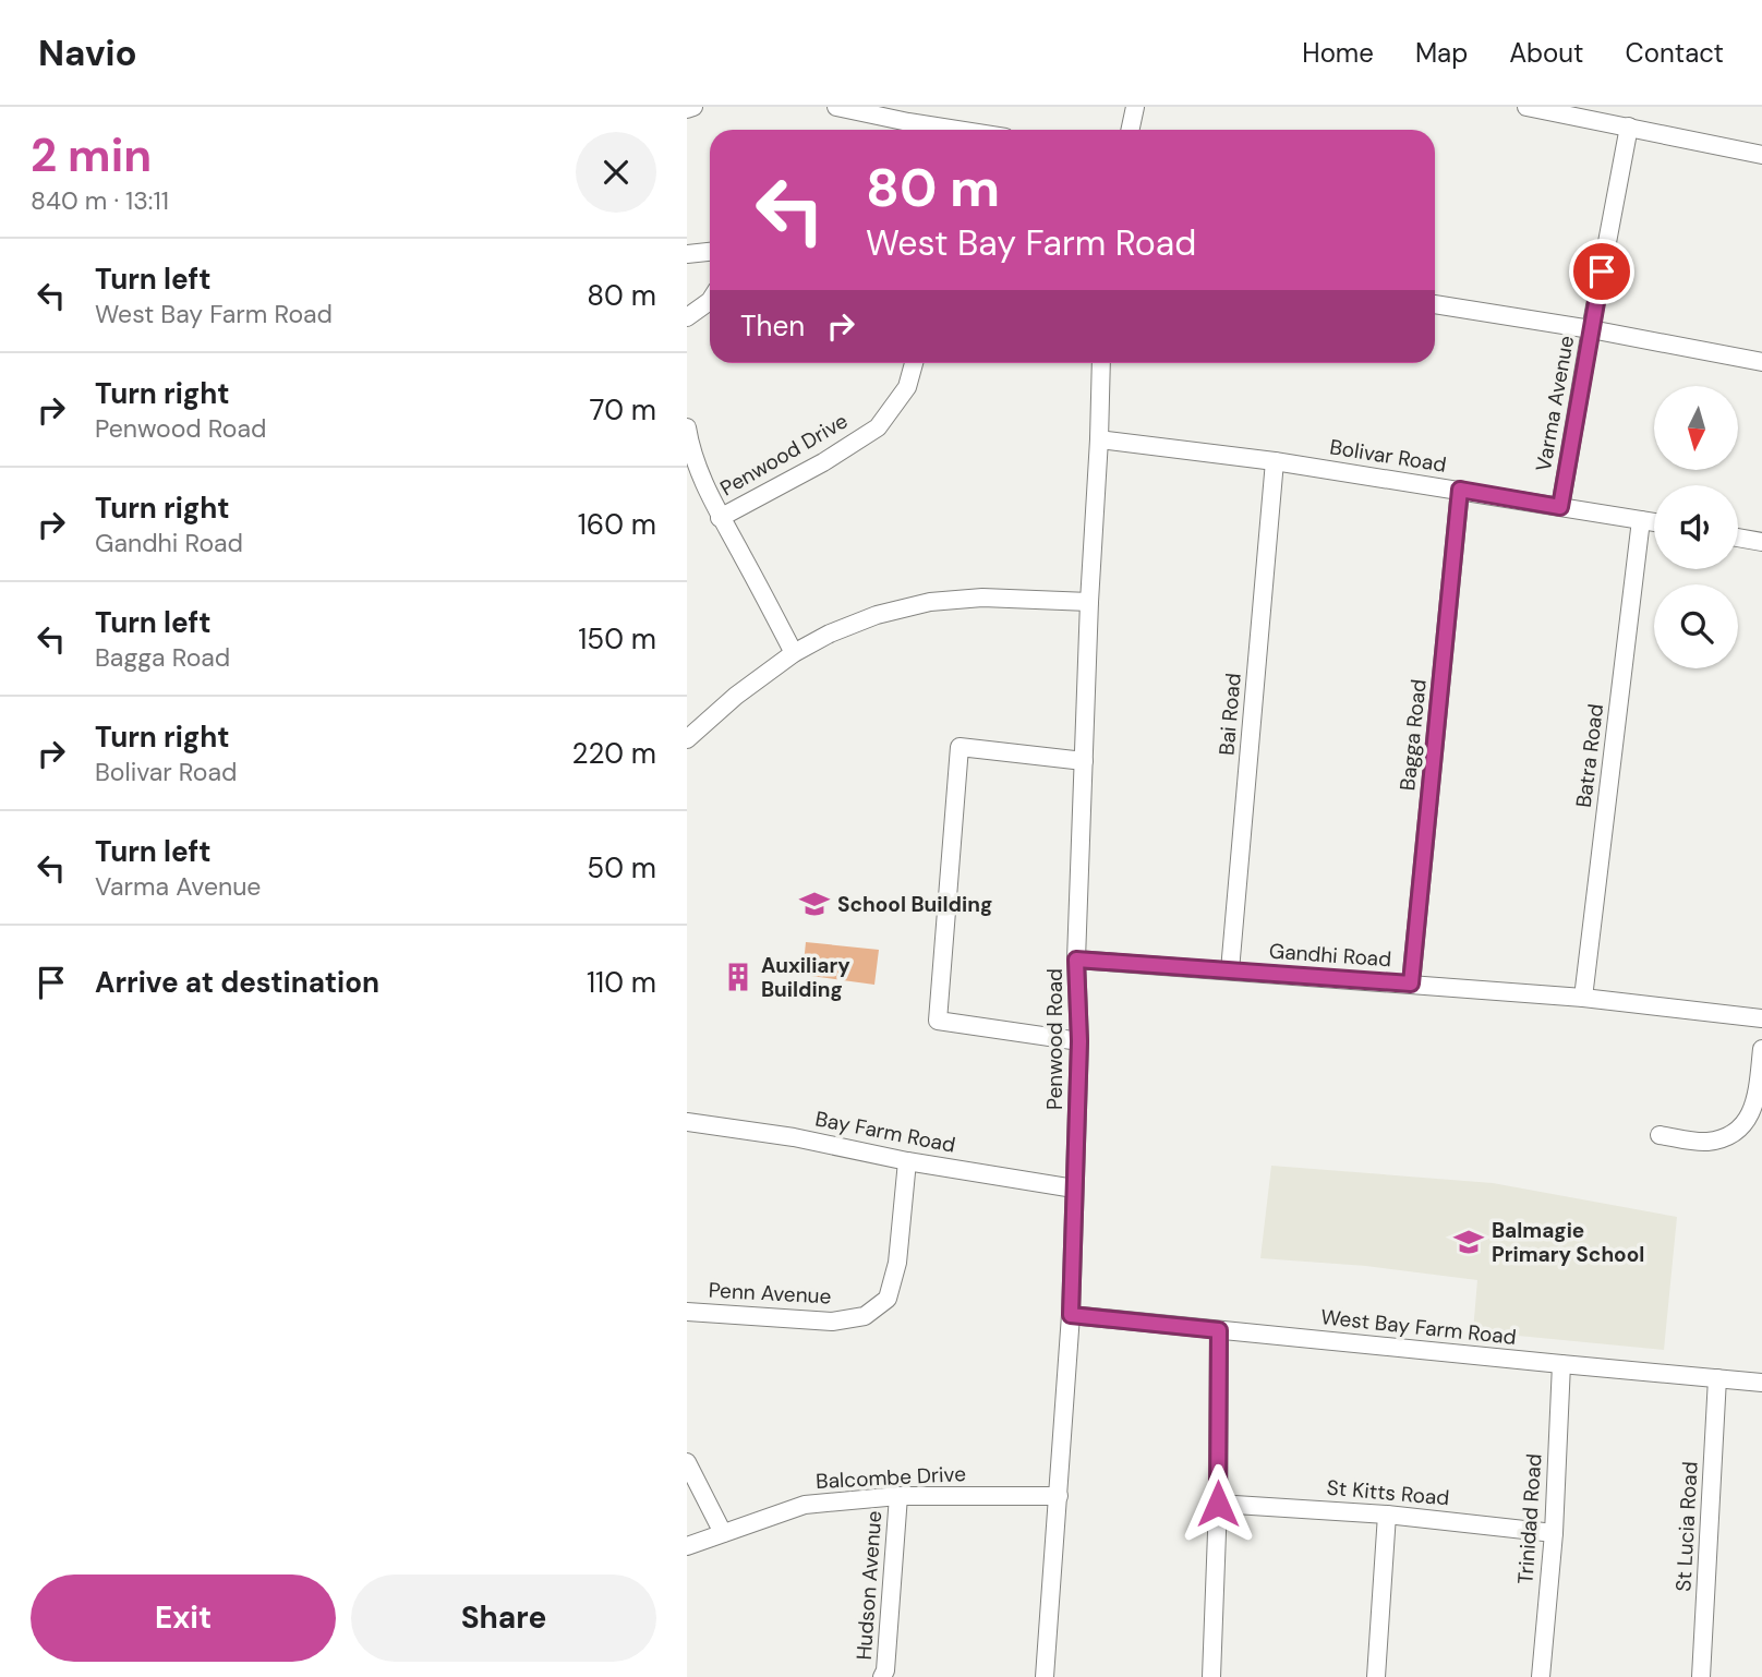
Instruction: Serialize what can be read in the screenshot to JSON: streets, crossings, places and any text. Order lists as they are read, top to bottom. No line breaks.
{"streets":{"street":["Varma Avenue","Penwood Drive","Bolivar Road","Bai Road","Bagga Road","Batra Road","Gandhi Road","Penwood Road","Bay Farm Road","Penn Avenue","West Bay Farm Road","Balcombe Drive","St Kitts Road","Trinidad Road","St Lucia Road","Hudson Avenue"]},"crossings":[["Varma Avenue","Bolivar Road"],["Bolivar Road","Bai Road"],["Bolivar Road","Bagga Road"],["Bolivar Road","Batra Road"],["Bolivar Road","Penwood Road"],["Bai Road","Gandhi Road"],["Bagga Road","Gandhi Road"],["Batra Road","Gandhi Road"],["Gandhi Road","Penwood Road"],["Penwood Road","Bay Farm Road"],["Penwood Road","West Bay Farm Road"],["Penwood Road","Balcombe Drive"],["Bay Farm Road","Penn Avenue"],["West Bay Farm Road","Trinidad Road"],["West Bay Farm Road","St Lucia Road"],["Balcombe Drive","Hudson Avenue"],["St Kitts Road","Trinidad Road"]],"places":{"school or university":["School Building","Balmagie Primary School"],"building":["Auxiliary Building"]},"north":"bottom","page":{"header":"Navio","nav":["Home","Map","About","Contact"],"heading":["2 min","840 m · 13:11"],"turn":["80 m","West Bay Farm Road"],"list":[{"name":"Turn left","note":"West Bay Farm Road","value":"80 m"},{"name":"Turn right","note":"Penwood Road","value":"70 m"},{"name":"Turn right","note":"Gandhi Road","value":"160 m"},{"name":"Turn left","note":"Bagga Road","value":"150 m"},{"name":"Turn right","note":"Bolivar Road","value":"220 m"},{"name":"Turn left","note":"Varma Avenue","value":"50 m"},{"name":"Arrive at destination","value":"110 m"}],"then":"Then","buttons":["Exit","Share"]}}
